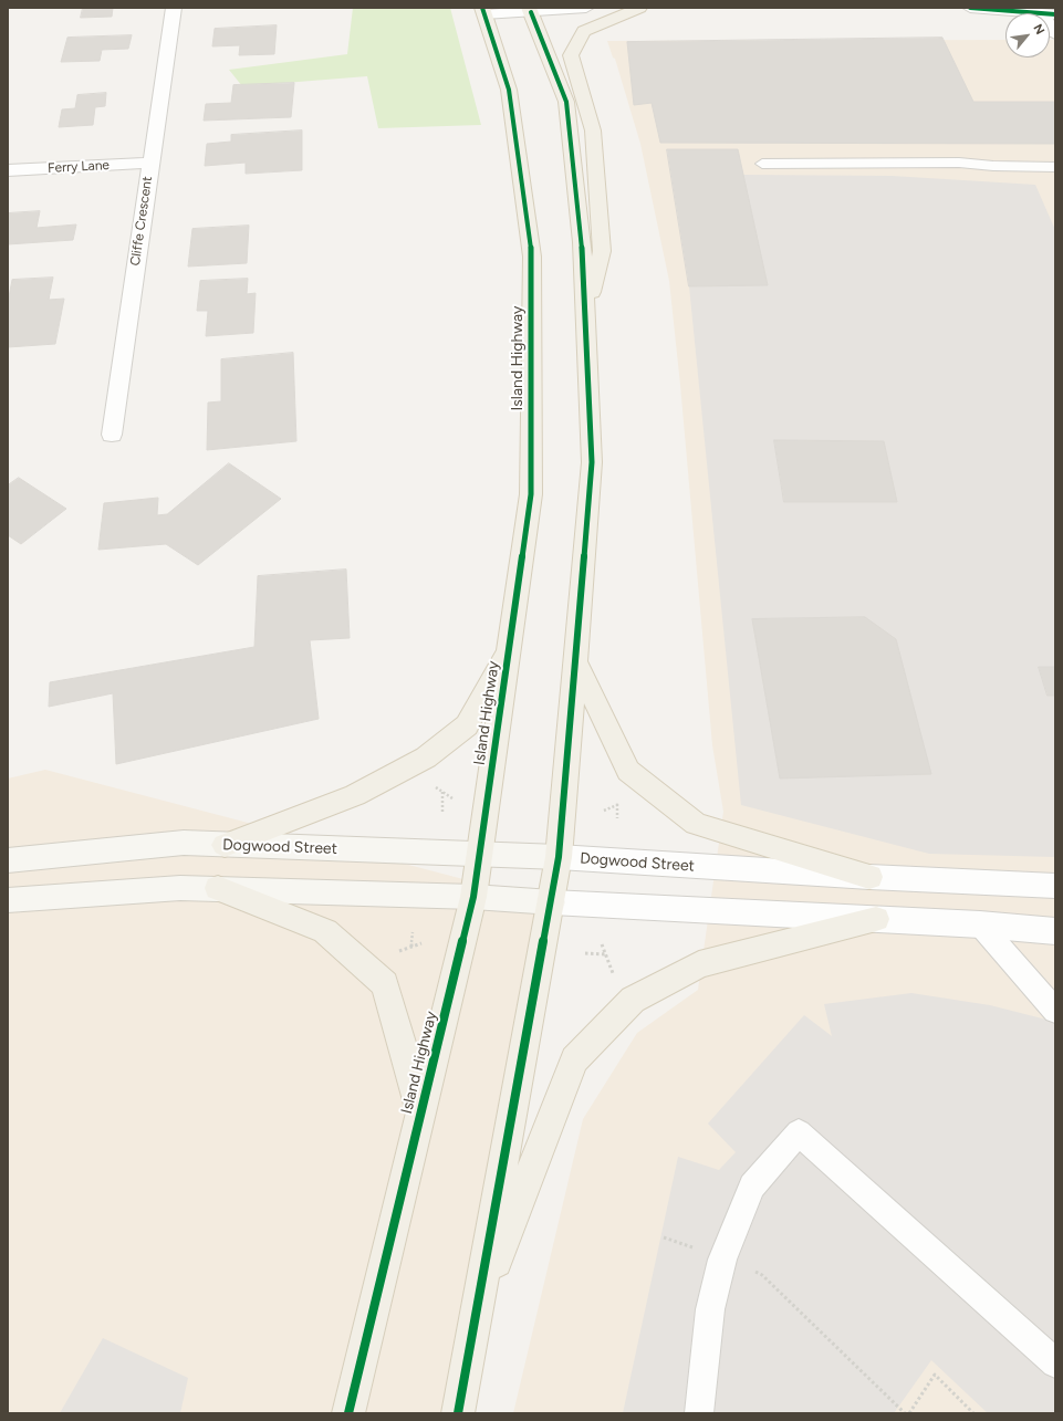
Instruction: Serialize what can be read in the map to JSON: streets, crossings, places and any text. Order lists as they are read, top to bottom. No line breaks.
{"streets":{"main road":["Island Highway","Dogwood Street"],"street":["Ferry Lane","Cliffe Crescent"]},"crossings":[["Ferry Lane","Cliffe Crescent"],["Island Highway","Dogwood Street"]],"north":"top right"}
